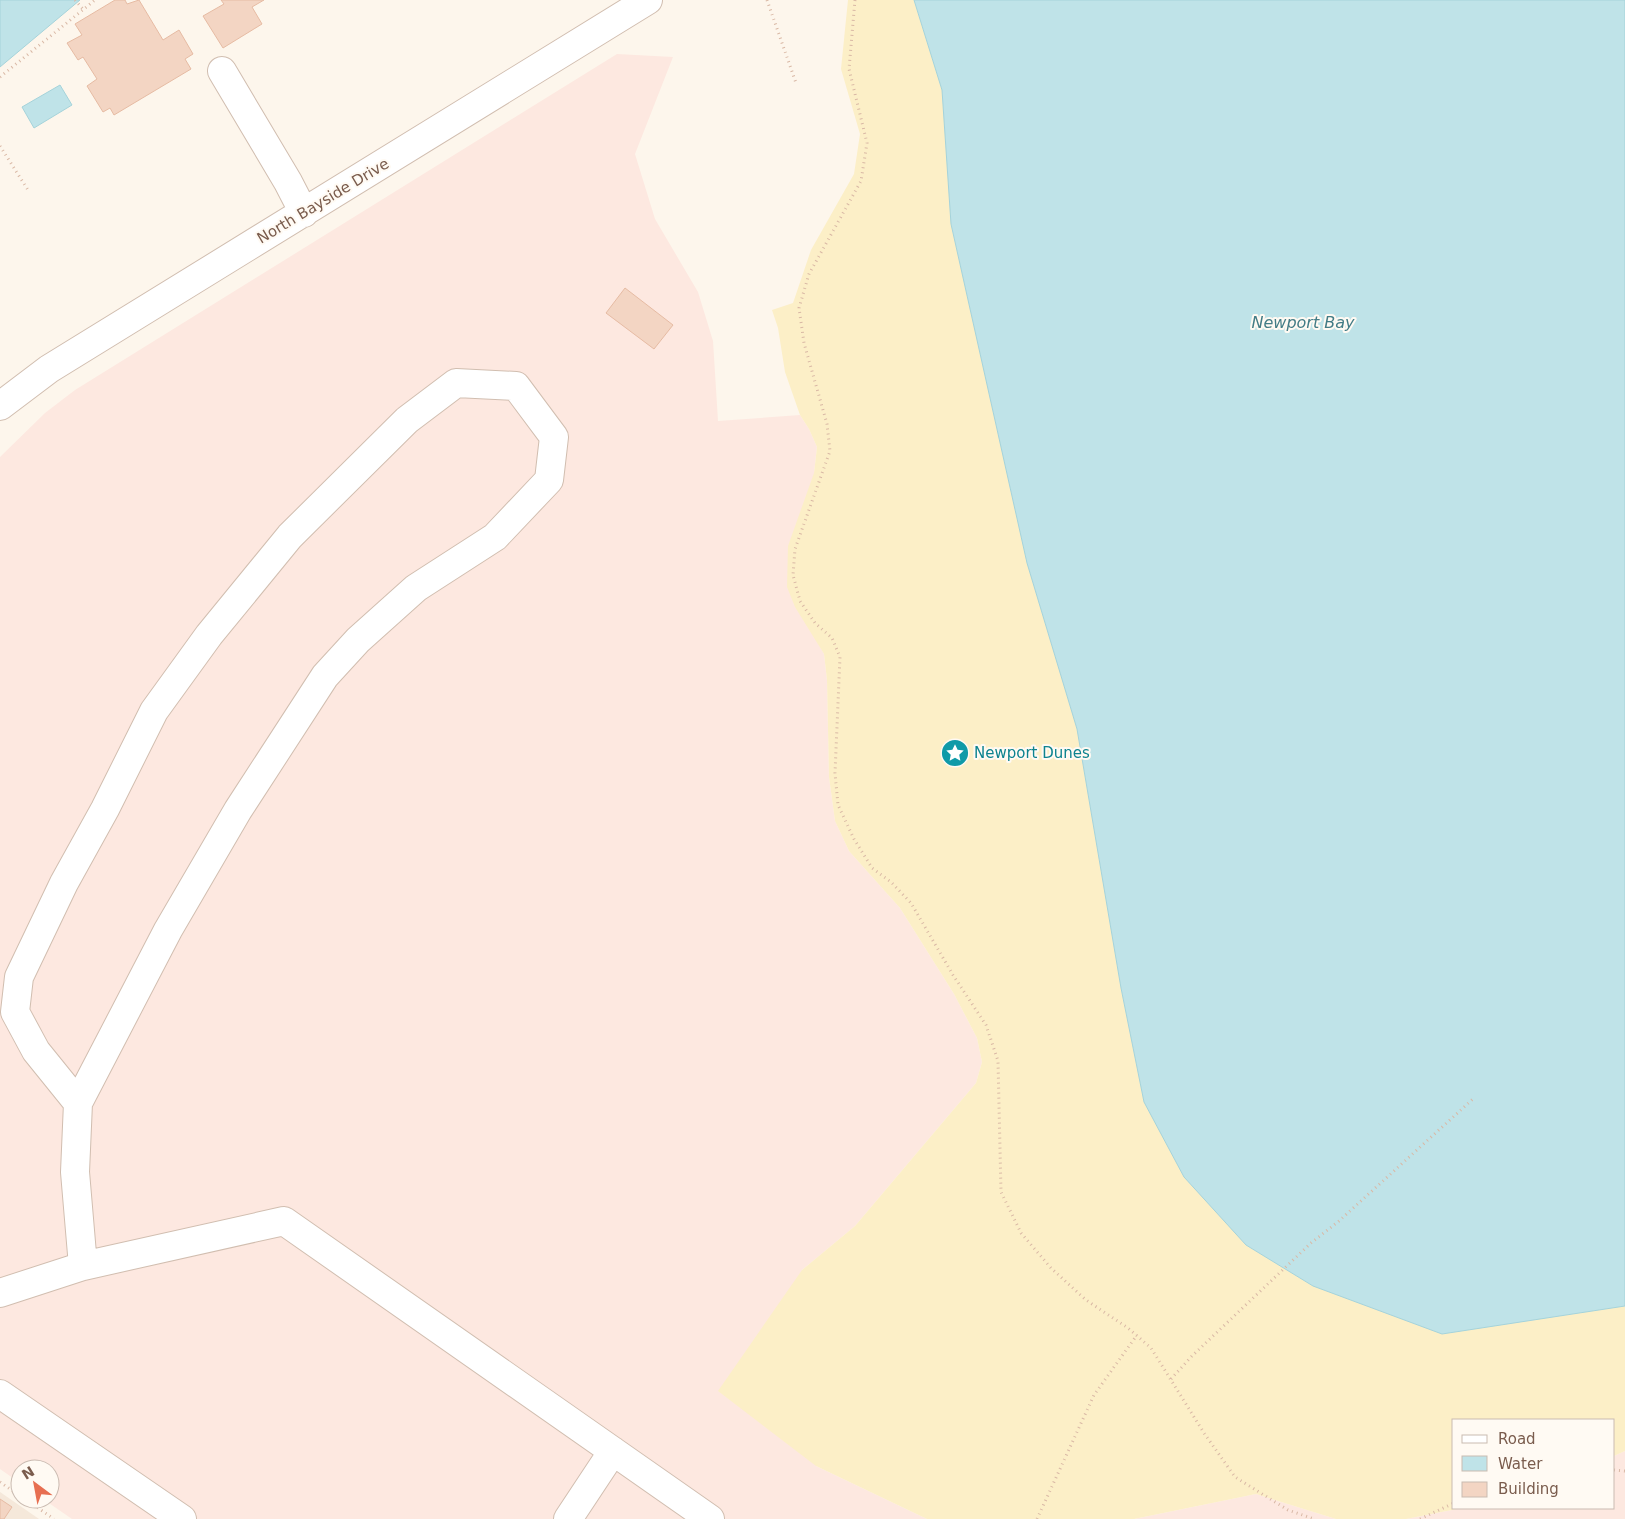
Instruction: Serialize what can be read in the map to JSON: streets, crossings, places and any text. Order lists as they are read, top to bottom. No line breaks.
{"streets":{"street":["North Bayside Drive"]},"water":["Newport Bay"],"places":{"place":["Newport Dunes"]},"legend":["Road","Water","Building"],"north":"top left"}
